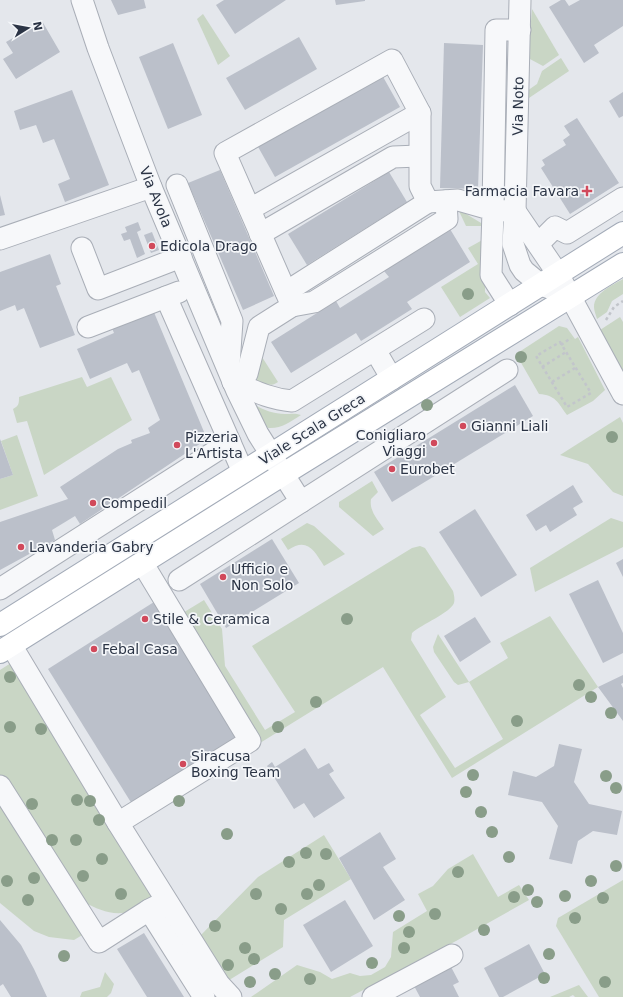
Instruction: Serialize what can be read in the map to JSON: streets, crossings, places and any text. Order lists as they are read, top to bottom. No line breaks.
{"streets":{"main road":["Viale Scala Greca"],"street":["Via Noto","Via Avola"]},"crossings":[["Via Noto","Viale Scala Greca"],["Via Avola","Viale Scala Greca"]],"places":{"health":["Farmacia Favara"],"other":["Edicola Drago","Gianni Liali","Conigliaro Viaggi","Pizzeria L'Artista","Eurobet","Compedil","Lavanderia Gabry","Ufficio e Non Solo","Stile & Ceramica","Febal Casa","Siracusa Boxing Team"]},"north":"right"}
